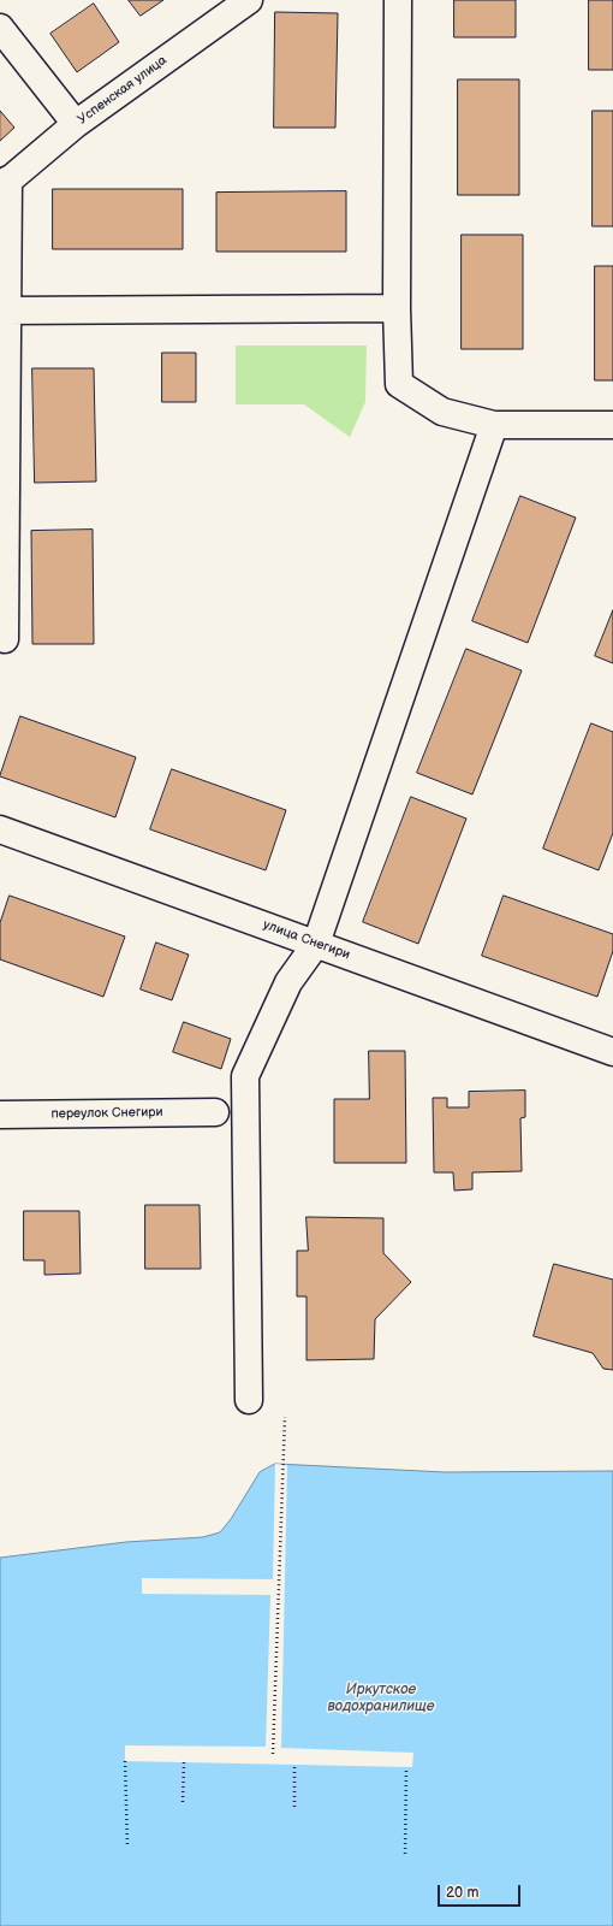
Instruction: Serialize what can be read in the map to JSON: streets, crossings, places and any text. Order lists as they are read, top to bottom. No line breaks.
{"streets":{"street":["Успенская улица","улица Снегири","переулок Снегири"]},"water":["Иркутское водохранилище"],"scale_bar":"20 m"}
